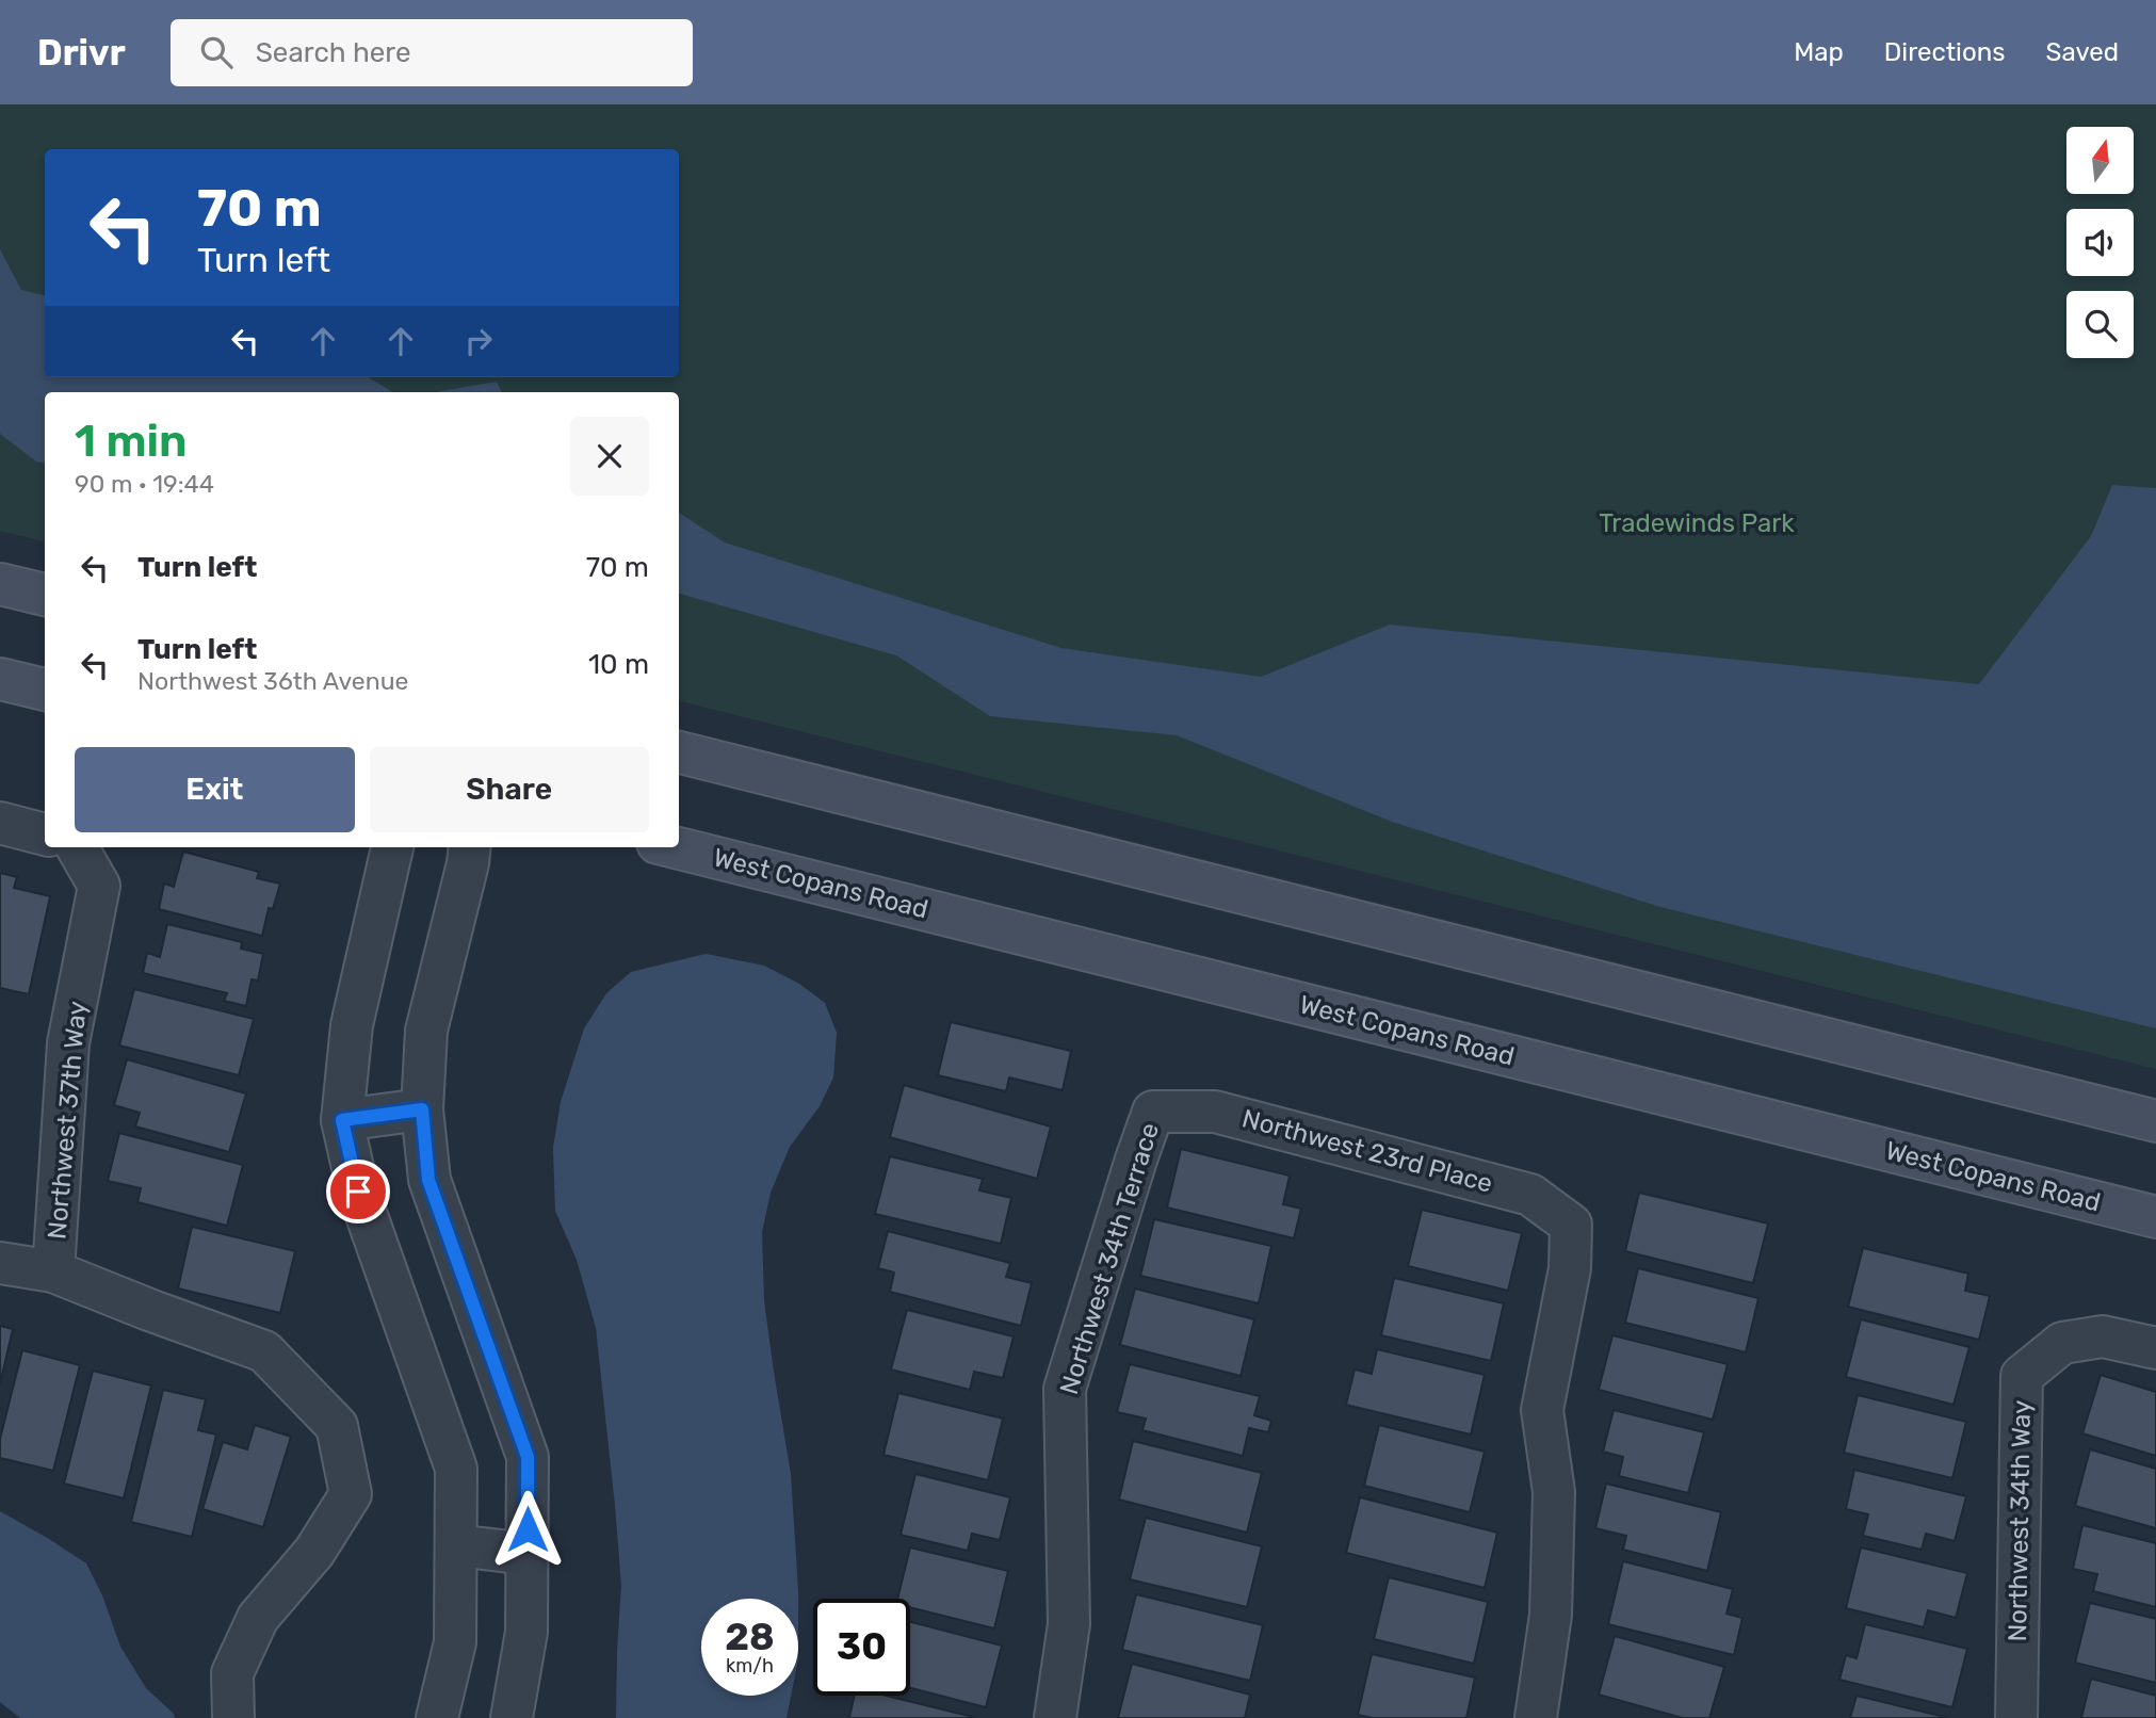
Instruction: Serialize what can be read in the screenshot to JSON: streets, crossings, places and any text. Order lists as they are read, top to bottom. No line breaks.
{"streets":{"main road":["West Copans Road"],"street":["Northwest 37th Way","Northwest 23rd Place","Northwest 34th Terrace","Northwest 34th Way"]},"crossings":[["Northwest 23rd Place","Northwest 34th Terrace"]],"parks":["Tradewinds Park"],"north":"top","page":{"header":"Drivr","search":"Search here","nav":["Map","Directions","Saved"],"turn":["70 m","Turn left"],"heading":["1 min","90 m · 19:44"],"list":[{"name":"Turn left","value":"70 m"},{"name":"Turn left","note":"Northwest 36th Avenue","value":"10 m"}],"buttons":["Exit","Share"],"speed":"28 km/h","limit":"30"}}
